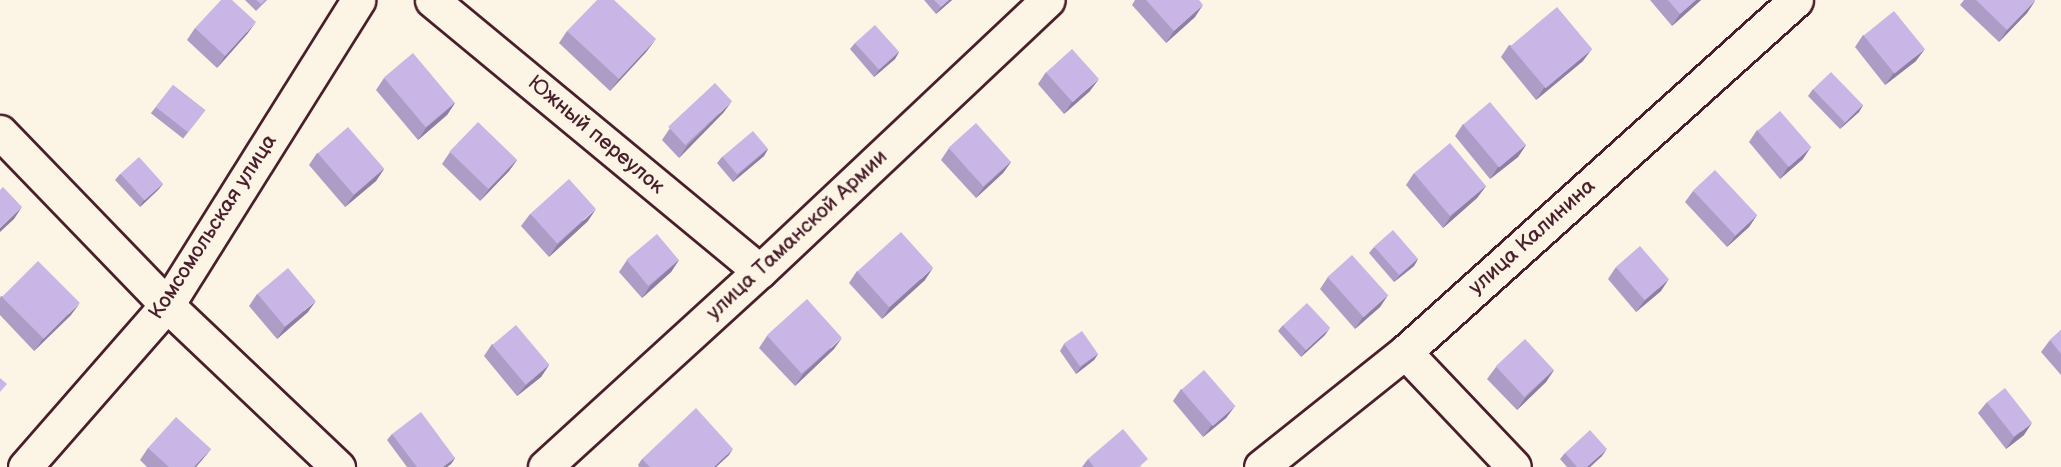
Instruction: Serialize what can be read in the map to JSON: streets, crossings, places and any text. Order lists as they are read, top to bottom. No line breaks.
{"streets":{"street":["Южный переулок","Комсомольская улица","улица Таманской Армии","улица Калинина"]},"crossings":[["Южный переулок","улица Таманской Армии"]]}
